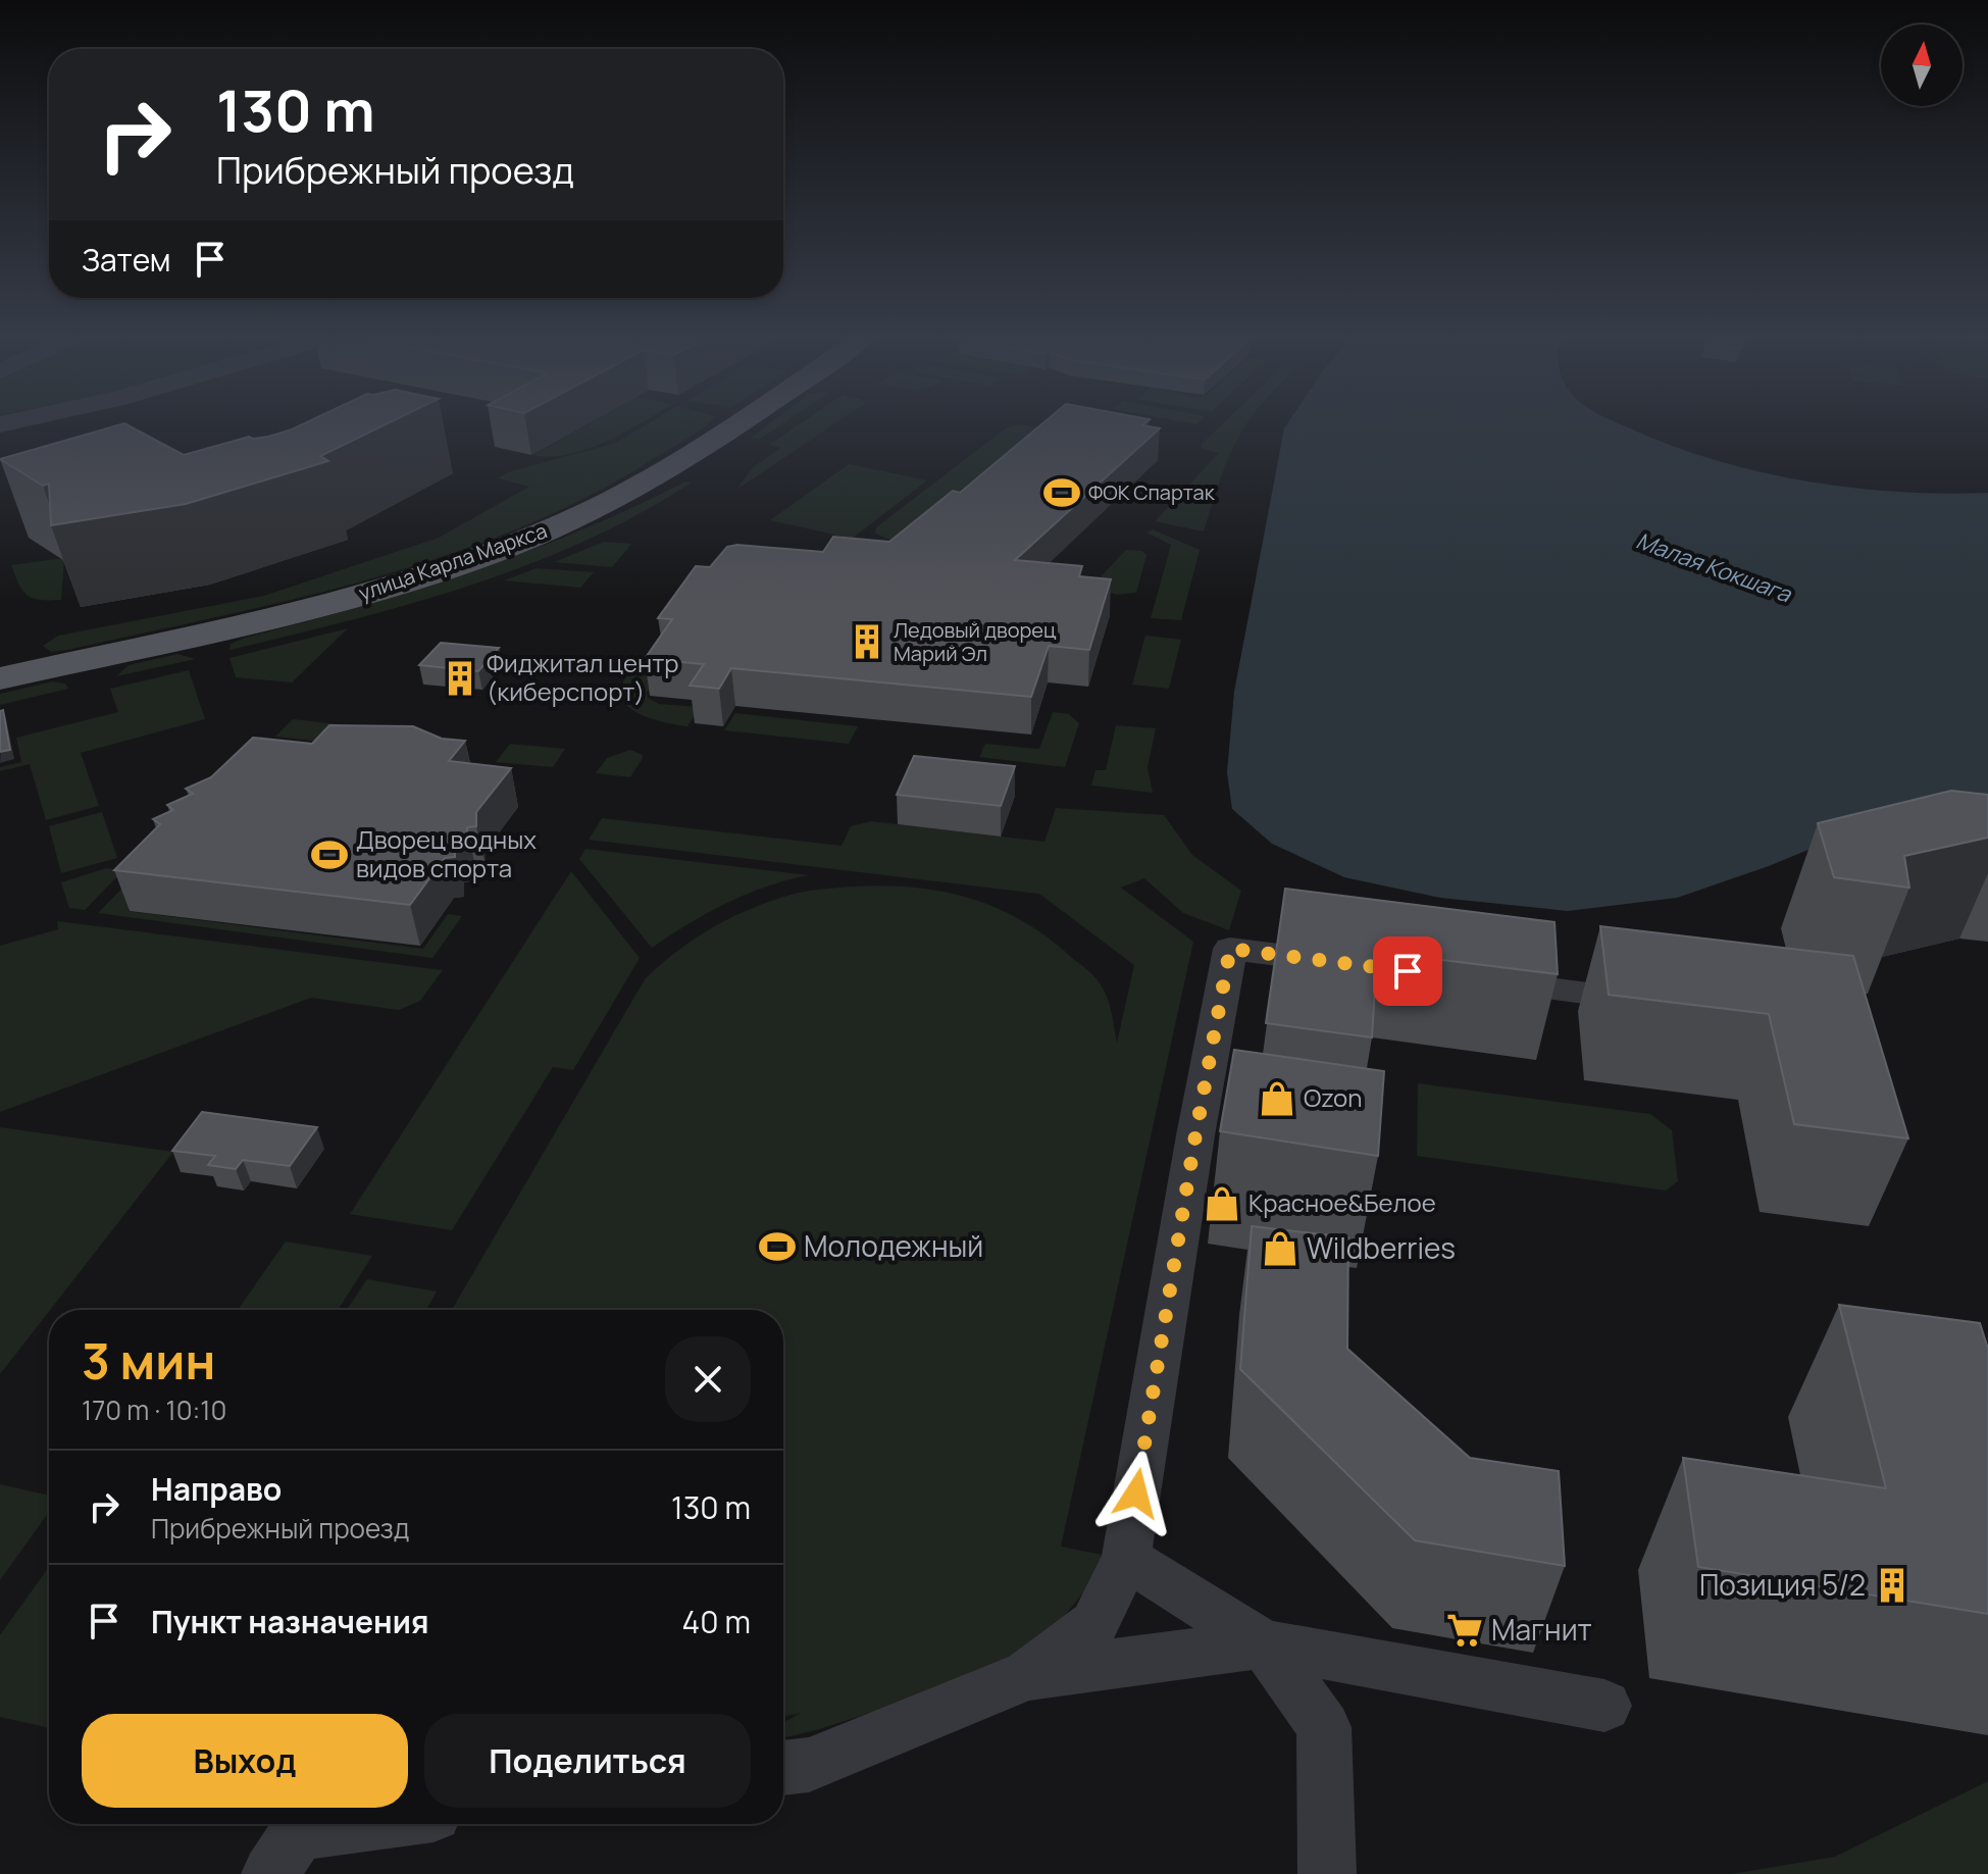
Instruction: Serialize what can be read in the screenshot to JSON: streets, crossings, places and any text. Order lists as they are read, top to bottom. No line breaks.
{"streets":{"main road":["улица Карла Маркса"]},"water":["Малая Кокшага"],"places":{"sports":["ФОК Спартак","Дворец водных видов спорта","Молодежный"],"building":["Ледовый дворец Марий Эл","Фиджитал центр (киберспорт)","Позиция 5/2"],"shop":["Ozon","Красное&Белое","Wildberries"],"supermarket":["Магнит"]},"north":"top","page":{"turn":["130 m","Прибрежный проезд"],"then":"Затем","heading":["3 мин","170 m · 10:10"],"list":[{"name":"Направо","note":"Прибрежный проезд","value":"130 m"},{"name":"Пункт назначения","value":"40 m"}],"buttons":["Выход","Поделиться"]}}
